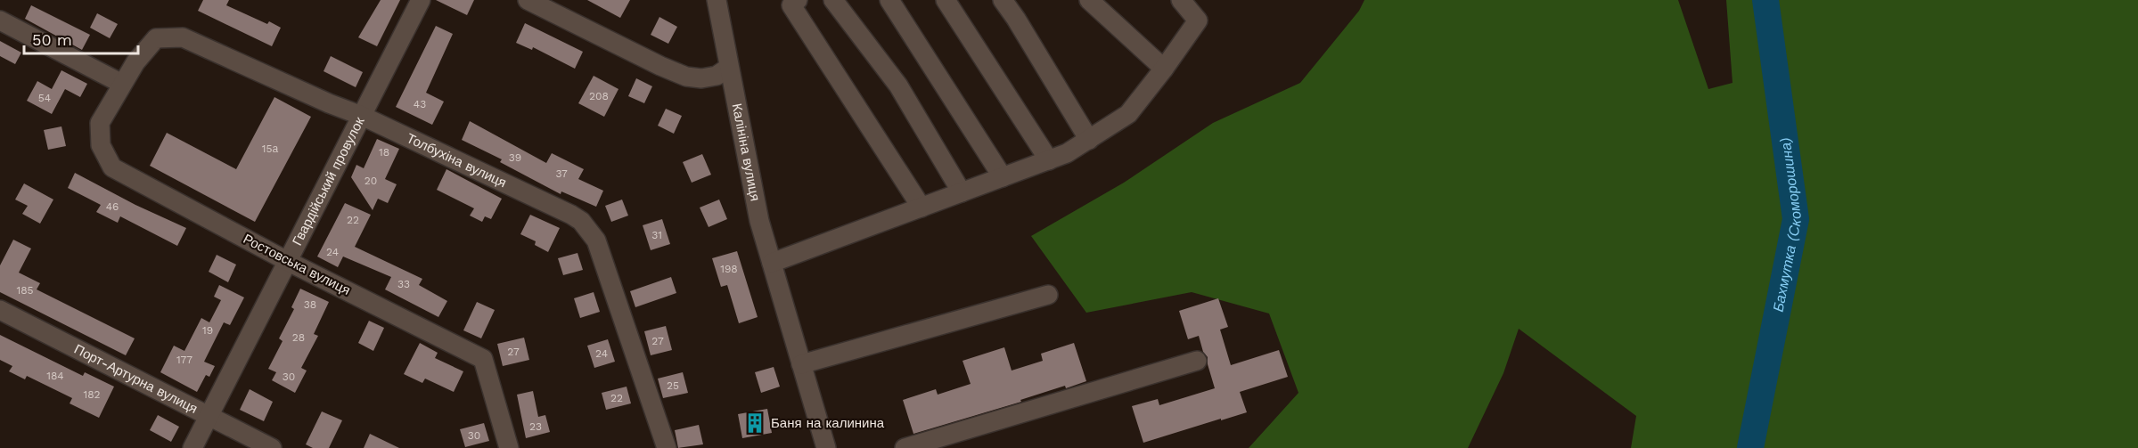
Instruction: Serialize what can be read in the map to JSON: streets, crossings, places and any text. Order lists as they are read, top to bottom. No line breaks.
{"streets":{"street":["Калініна вулиця","Толбухіна вулиця","Гвардійський провулок","Ростовська вулиця","Порт-Артурна вулиця"]},"crossings":[["Толбухіна вулиця","Гвардійський провулок"],["Толбухіна вулиця","Ростовська вулиця"],["Гвардійський провулок","Ростовська вулиця"],["Гвардійський провулок","Порт-Артурна вулиця"]],"water":["Бахмутка (Скоморошина)"],"places":{"building":["Баня на калинина"]},"house_numbers":["208","54","43","15а","18","39","37","20","46","22","31","24","198","33","185","38","19","28","27","27","24","177","184","30","25","182","22","23","30"],"scale_bar":"50 m"}
